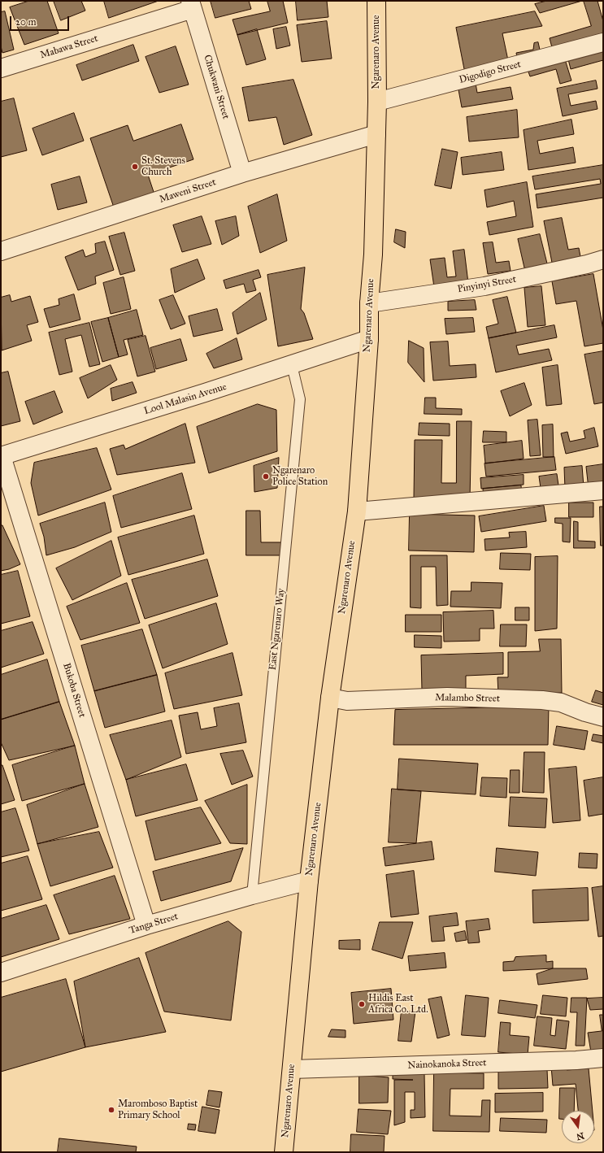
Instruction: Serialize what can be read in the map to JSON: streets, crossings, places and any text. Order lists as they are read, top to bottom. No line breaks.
{"streets":{"highway":["Ngarenaro Avenue"],"street":["Mabawa Street","Digodigo Street","Chukwani Street","Maweni Street","Pinyinyi Street","Lool Malasin Avenue","Bukoba Street","Malambo Street","Tanga Street","Nainokanoka Street"],"lane":["East Ngarenaro Way"]},"crossings":[["Mabawa Street","Chukwani Street"],["Ngarenaro Avenue","Digodigo Street"],["Ngarenaro Avenue","Maweni Street"],["Ngarenaro Avenue","Pinyinyi Street"],["Ngarenaro Avenue","Lool Malasin Avenue"],["Ngarenaro Avenue","Malambo Street"],["Ngarenaro Avenue","Tanga Street"],["Ngarenaro Avenue","Nainokanoka Street"],["Chukwani Street","Maweni Street"],["Lool Malasin Avenue","East Ngarenaro Way"],["Lool Malasin Avenue","Bukoba Street"],["East Ngarenaro Way","Tanga Street"],["Bukoba Street","Tanga Street"]],"places":["St. Stevens Church","Ngarenaro Police Station","Hildis East Africa Co. Ltd.","Maromboso Baptist Primary School"],"scale_bar":"20 m","north":"bottom"}
